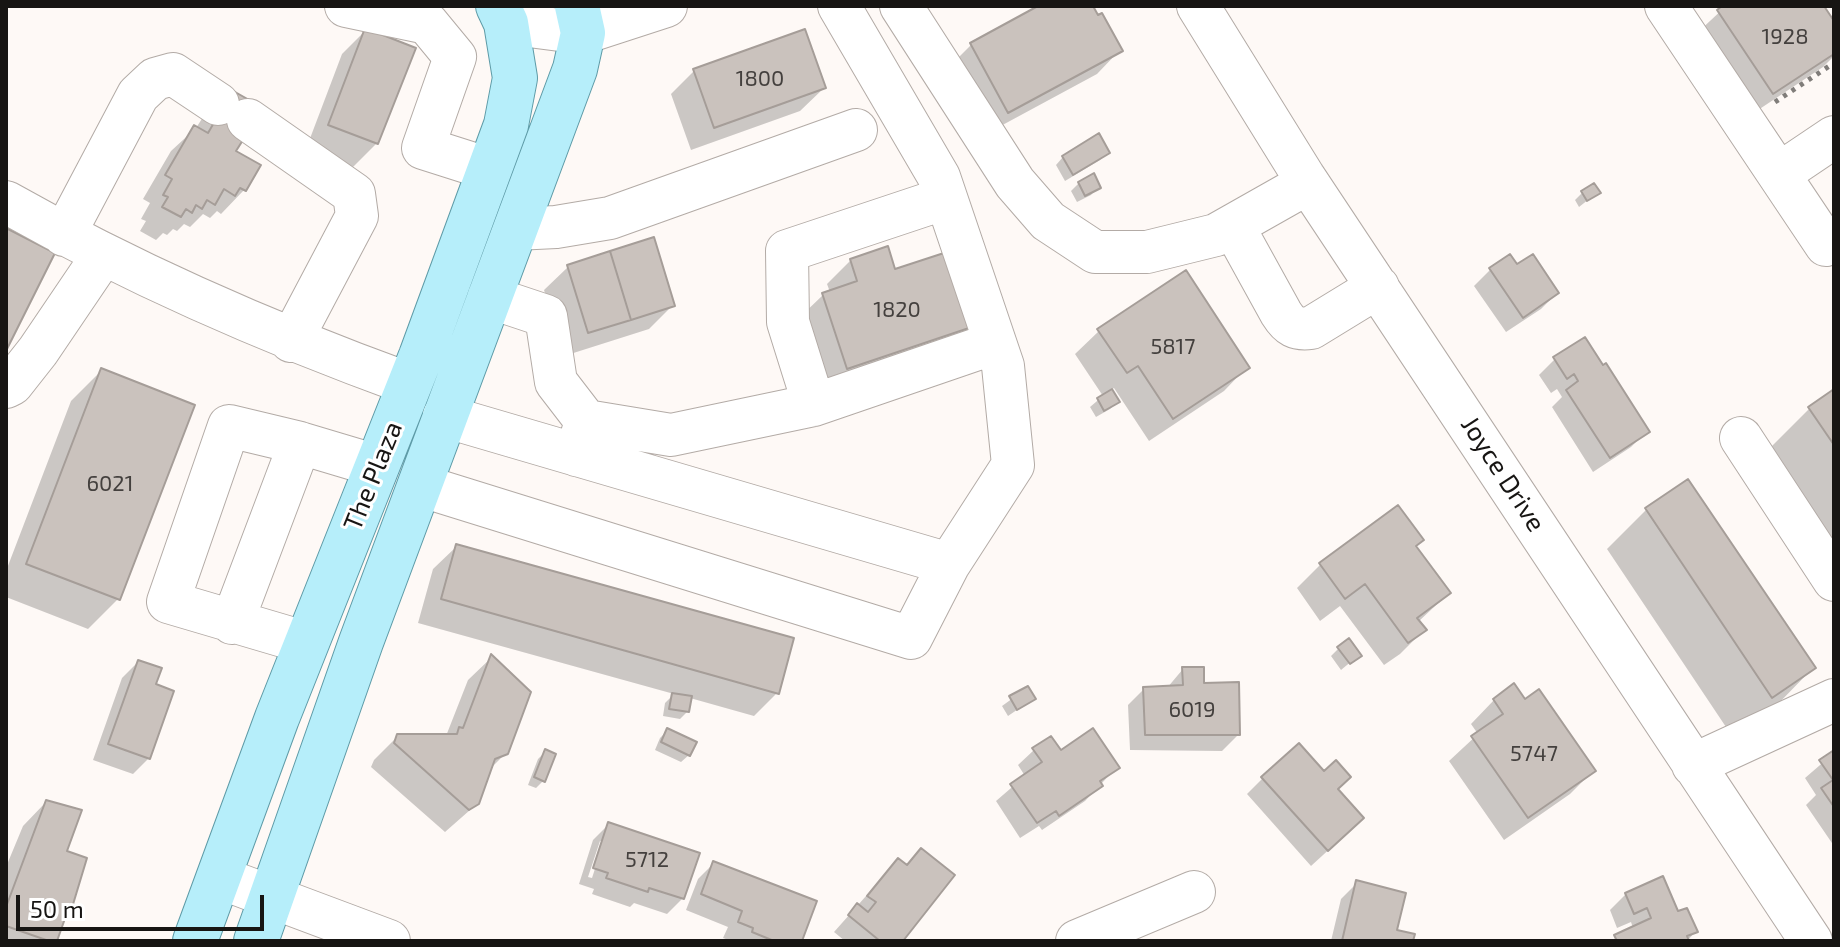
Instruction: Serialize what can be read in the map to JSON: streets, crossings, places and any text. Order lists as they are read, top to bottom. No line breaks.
{"streets":{"main road":["The Plaza"],"street":["Joyce Drive"]},"house_numbers":["1928","1800","1820","5817","6021","6019","5747","5712"],"scale_bar":"50 m"}
